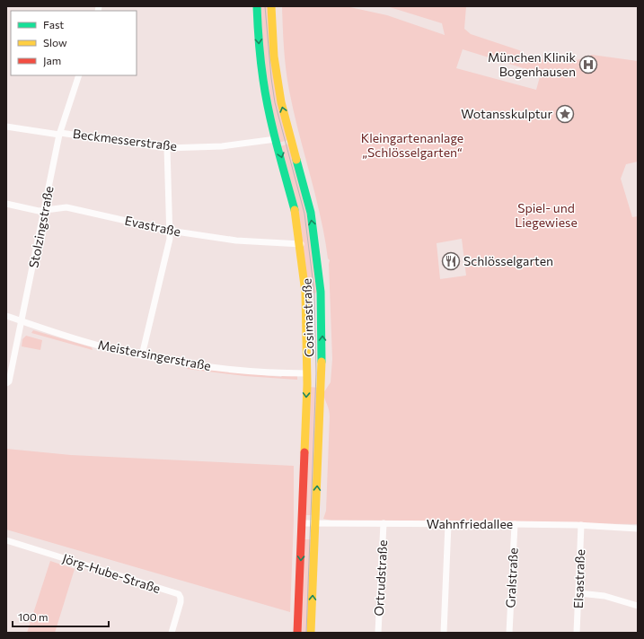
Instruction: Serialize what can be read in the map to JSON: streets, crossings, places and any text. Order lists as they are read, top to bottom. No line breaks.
{"streets":{"main road":["Cosimastraße"],"street":["Beckmesserstraße","Evastraße","Stolzingstraße","Meistersingerstraße","Wahnfriedallee","Jörg-Hube-Straße","Ortrudstraße","Gralstraße","Elsastraße"]},"crossings":[["Beckmesserstraße","Stolzingstraße"],["Beckmesserstraße","Cosimastraße"],["Evastraße","Stolzingstraße"],["Evastraße","Cosimastraße"],["Stolzingstraße","Meistersingerstraße"],["Cosimastraße","Meistersingerstraße"],["Cosimastraße","Wahnfriedallee"],["Wahnfriedallee","Ortrudstraße"],["Wahnfriedallee","Gralstraße"],["Wahnfriedallee","Elsastraße"]],"parks":["Kleingartenanlage „Schlösselgarten“","Spiel- und Liegewiese"],"places":{"hospital":["München Klinik Bogenhausen"],"place":["Wotansskulptur"],"restaurant":["Schlösselgarten"]},"legend":["Fast","Slow","Jam"],"scale_bar":"100 m"}
